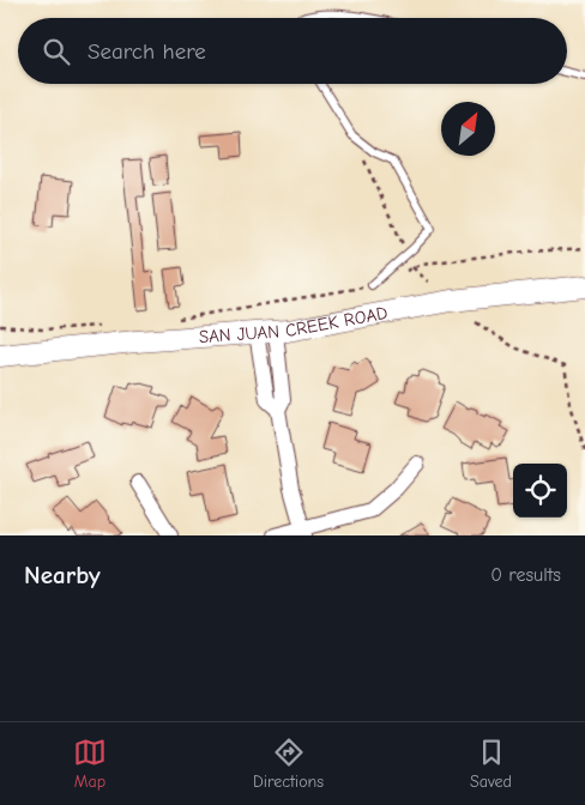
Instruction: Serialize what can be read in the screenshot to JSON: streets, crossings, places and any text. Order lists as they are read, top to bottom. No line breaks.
{"streets":{"street":["SAN JUAN CREEK ROAD"]},"north":"top right","page":{"search":"Search here","heading":["Nearby","0 results"],"nav":["Map","Directions","Saved"]}}
